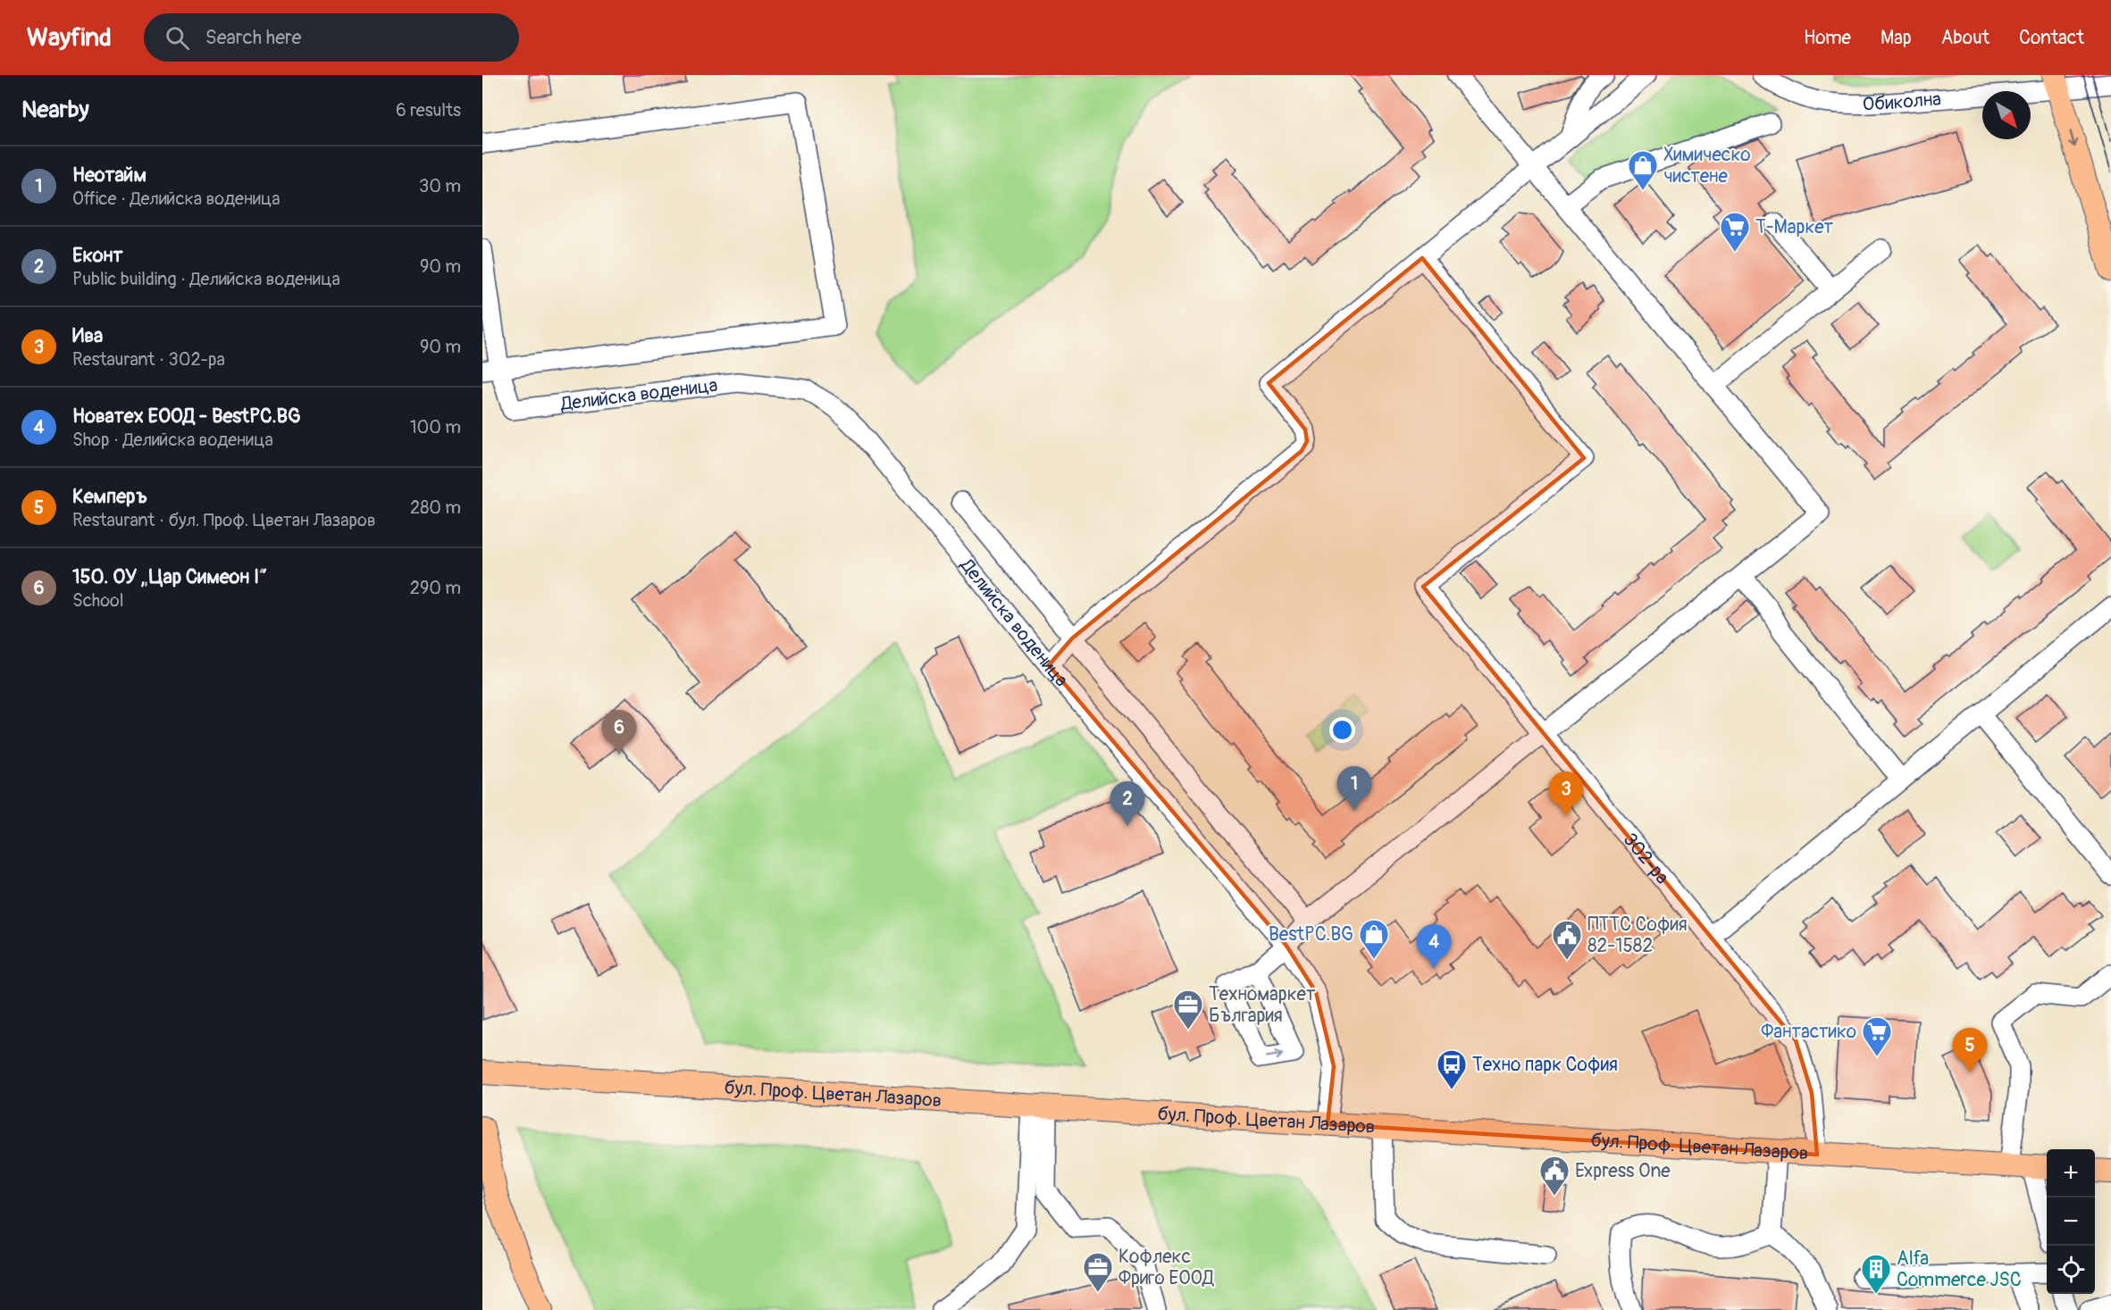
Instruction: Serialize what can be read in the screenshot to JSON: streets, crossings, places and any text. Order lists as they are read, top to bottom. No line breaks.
{"streets":{"main road":["бул. Проф. Цветан Лазаров"],"street":["Обиколна","Делийска воденица","302-ра"]},"crossings":[["Делийска воденица","бул. Проф. Цветан Лазаров"],["302-ра","бул. Проф. Цветан Лазаров"]],"places":{"shop":["Химическо чистене","BestPC.BG"],"supermarket":["Т-Маркет","Фантастико"],"public building":["ПТТС София 82-1582","Express One"],"office":["Техномаркет България","Кофлекс Фриго ЕООД"],"bus stop":["Техно парк София"],"building":["Alfa Commerce JSC"]},"north":"bottom right","page":{"header":"Wayfind","search":"Search here","nav":["Home","Map","About","Contact"],"heading":["Nearby","6 results"],"list":[{"mark":"1","name":"Неотайм","note":"Office · Делийска воденица","value":"30 m"},{"mark":"2","name":"Еконт","note":"Public building · Делийска воденица","value":"90 m"},{"mark":"3","name":"Ива","note":"Restaurant · 302-ра","value":"90 m"},{"mark":"4","name":"Новатех ЕООД - BestPC.BG","note":"Shop · Делийска воденица","value":"100 m"},{"mark":"5","name":"Кемперъ","note":"Restaurant · бул. Проф. Цветан Лазаров","value":"280 m"},{"mark":"6","name":"150. ОУ „Цар Симеон I“","note":"School","value":"290 m"}],"pins":["6","1","3","2","4","5"],"map_buttons":["+","−"]}}
